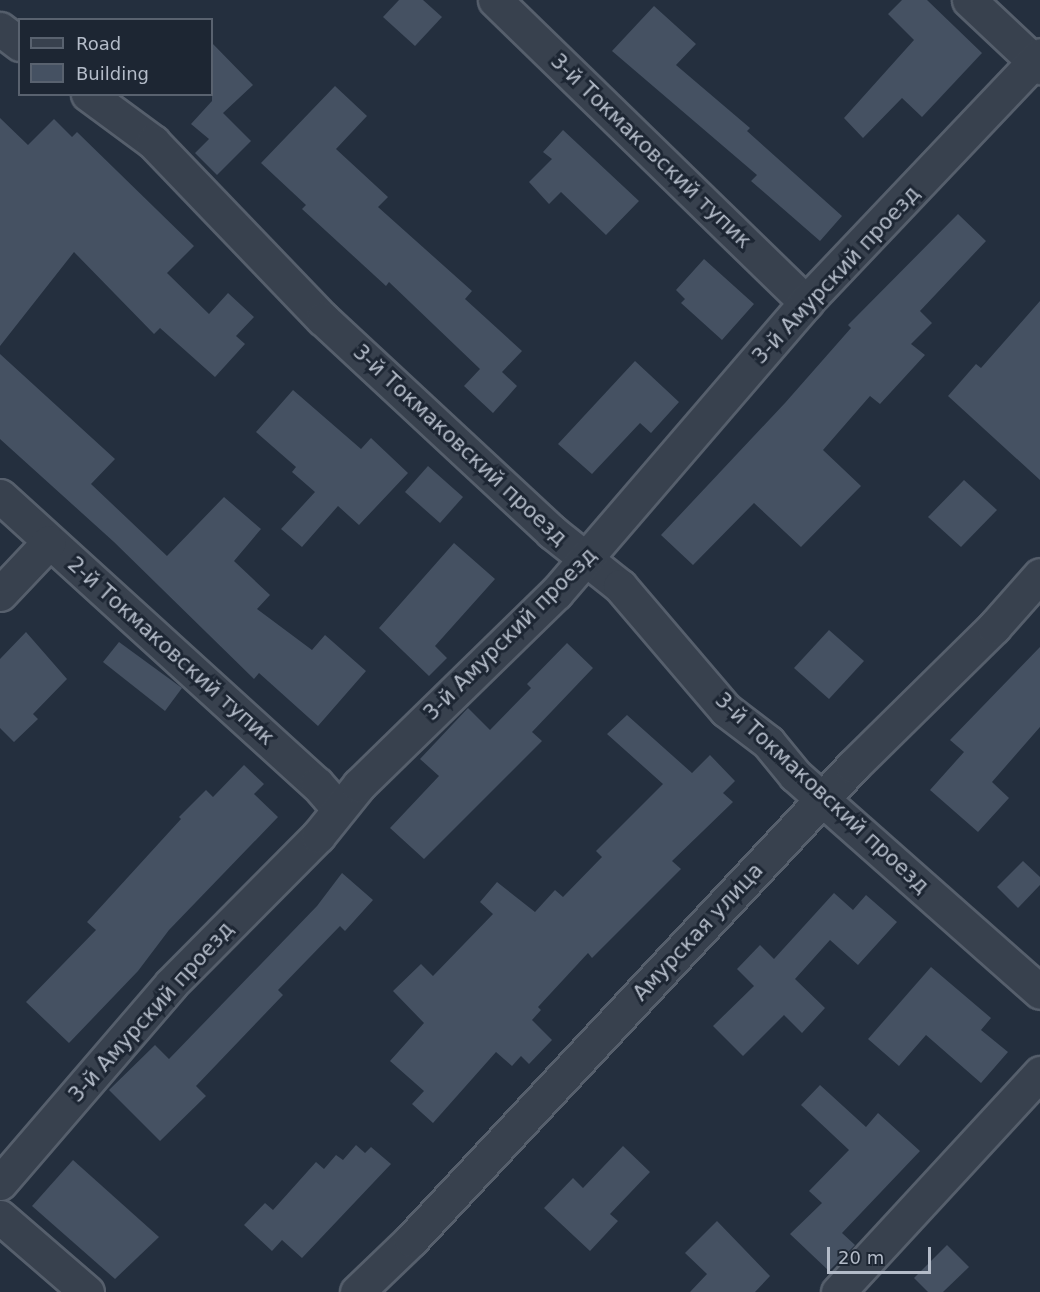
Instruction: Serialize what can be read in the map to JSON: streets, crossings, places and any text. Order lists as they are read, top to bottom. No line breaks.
{"streets":{"street":["3-й Токмаковский тупик","3-й Амурский проезд","3-й Токмаковский проезд","2-й Токмаковский тупик","Амурская улица"]},"crossings":[["3-й Токмаковский тупик","3-й Амурский проезд"],["3-й Амурский проезд","3-й Токмаковский проезд"],["3-й Амурский проезд","2-й Токмаковский тупик"],["3-й Токмаковский проезд","Амурская улица"]],"legend":["Road","Building"],"scale_bar":"20 m"}
